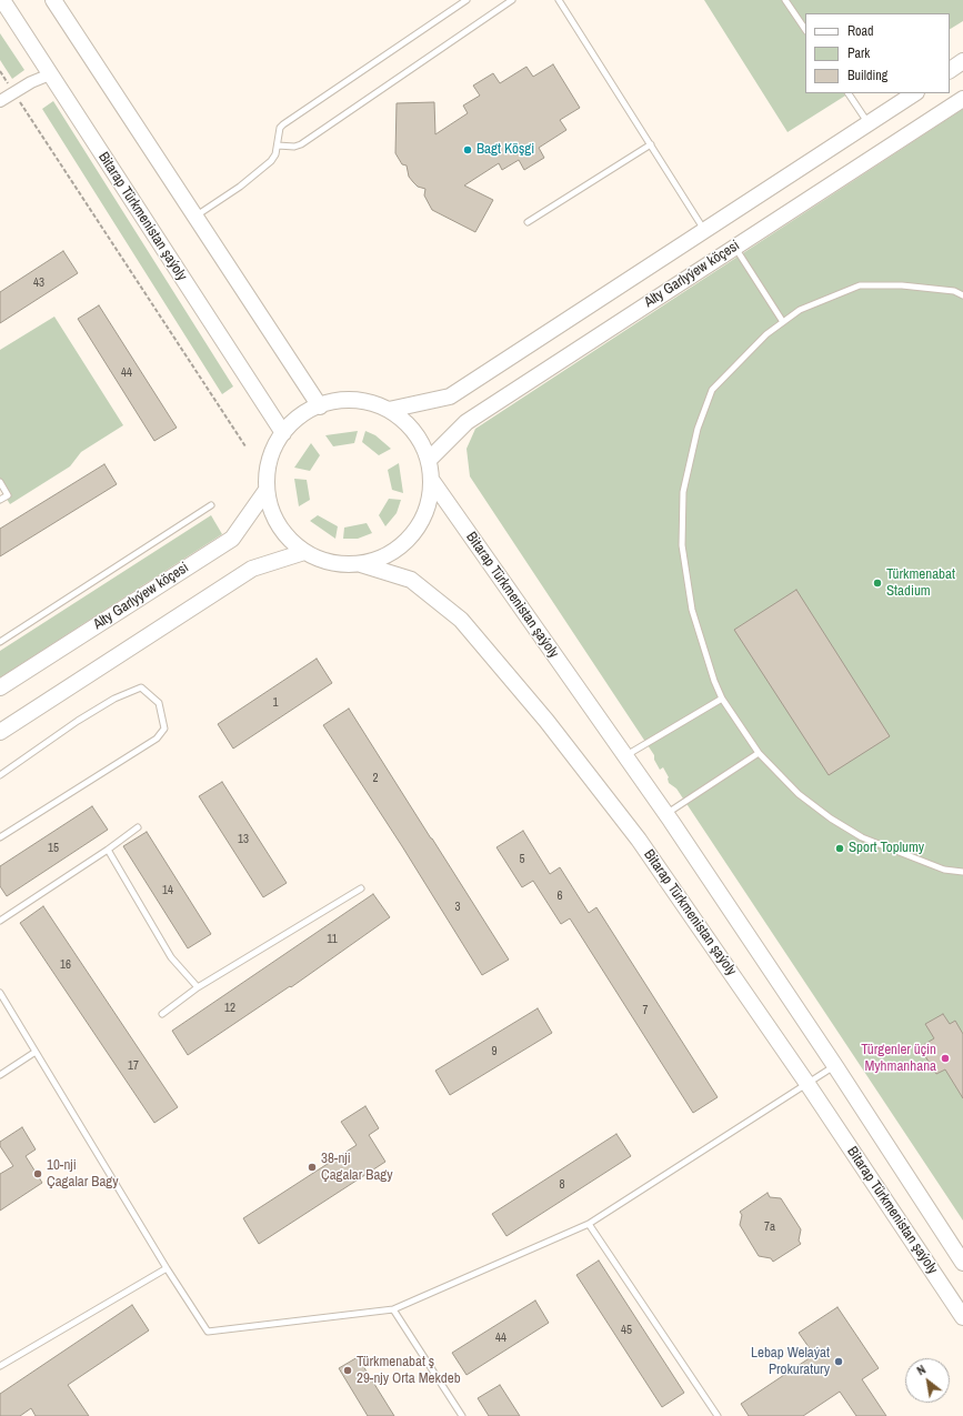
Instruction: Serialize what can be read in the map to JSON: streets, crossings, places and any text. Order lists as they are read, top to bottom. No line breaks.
{"streets":{"main road":["Bitarap Türkmenistan şaýoly","Alty Garlyýew köçesi"]},"places":["Bagt Köşgi","Türkmenabat Stadium","Sport Toplumy","Türgenler üçin Myhmanhana","38-nji Çagalar Bagy","10-nji Çagalar Bagy","Lebap Welaýat Prokuratury","Türkmenabat ş 29-njy Orta Mekdeb"],"house_numbers":["43","44","1","2","13","15","5","14","6","3","11","16","12","7","9","17","8","7a","45","44"],"legend":["Road","Park","Building"],"north":"top left"}
